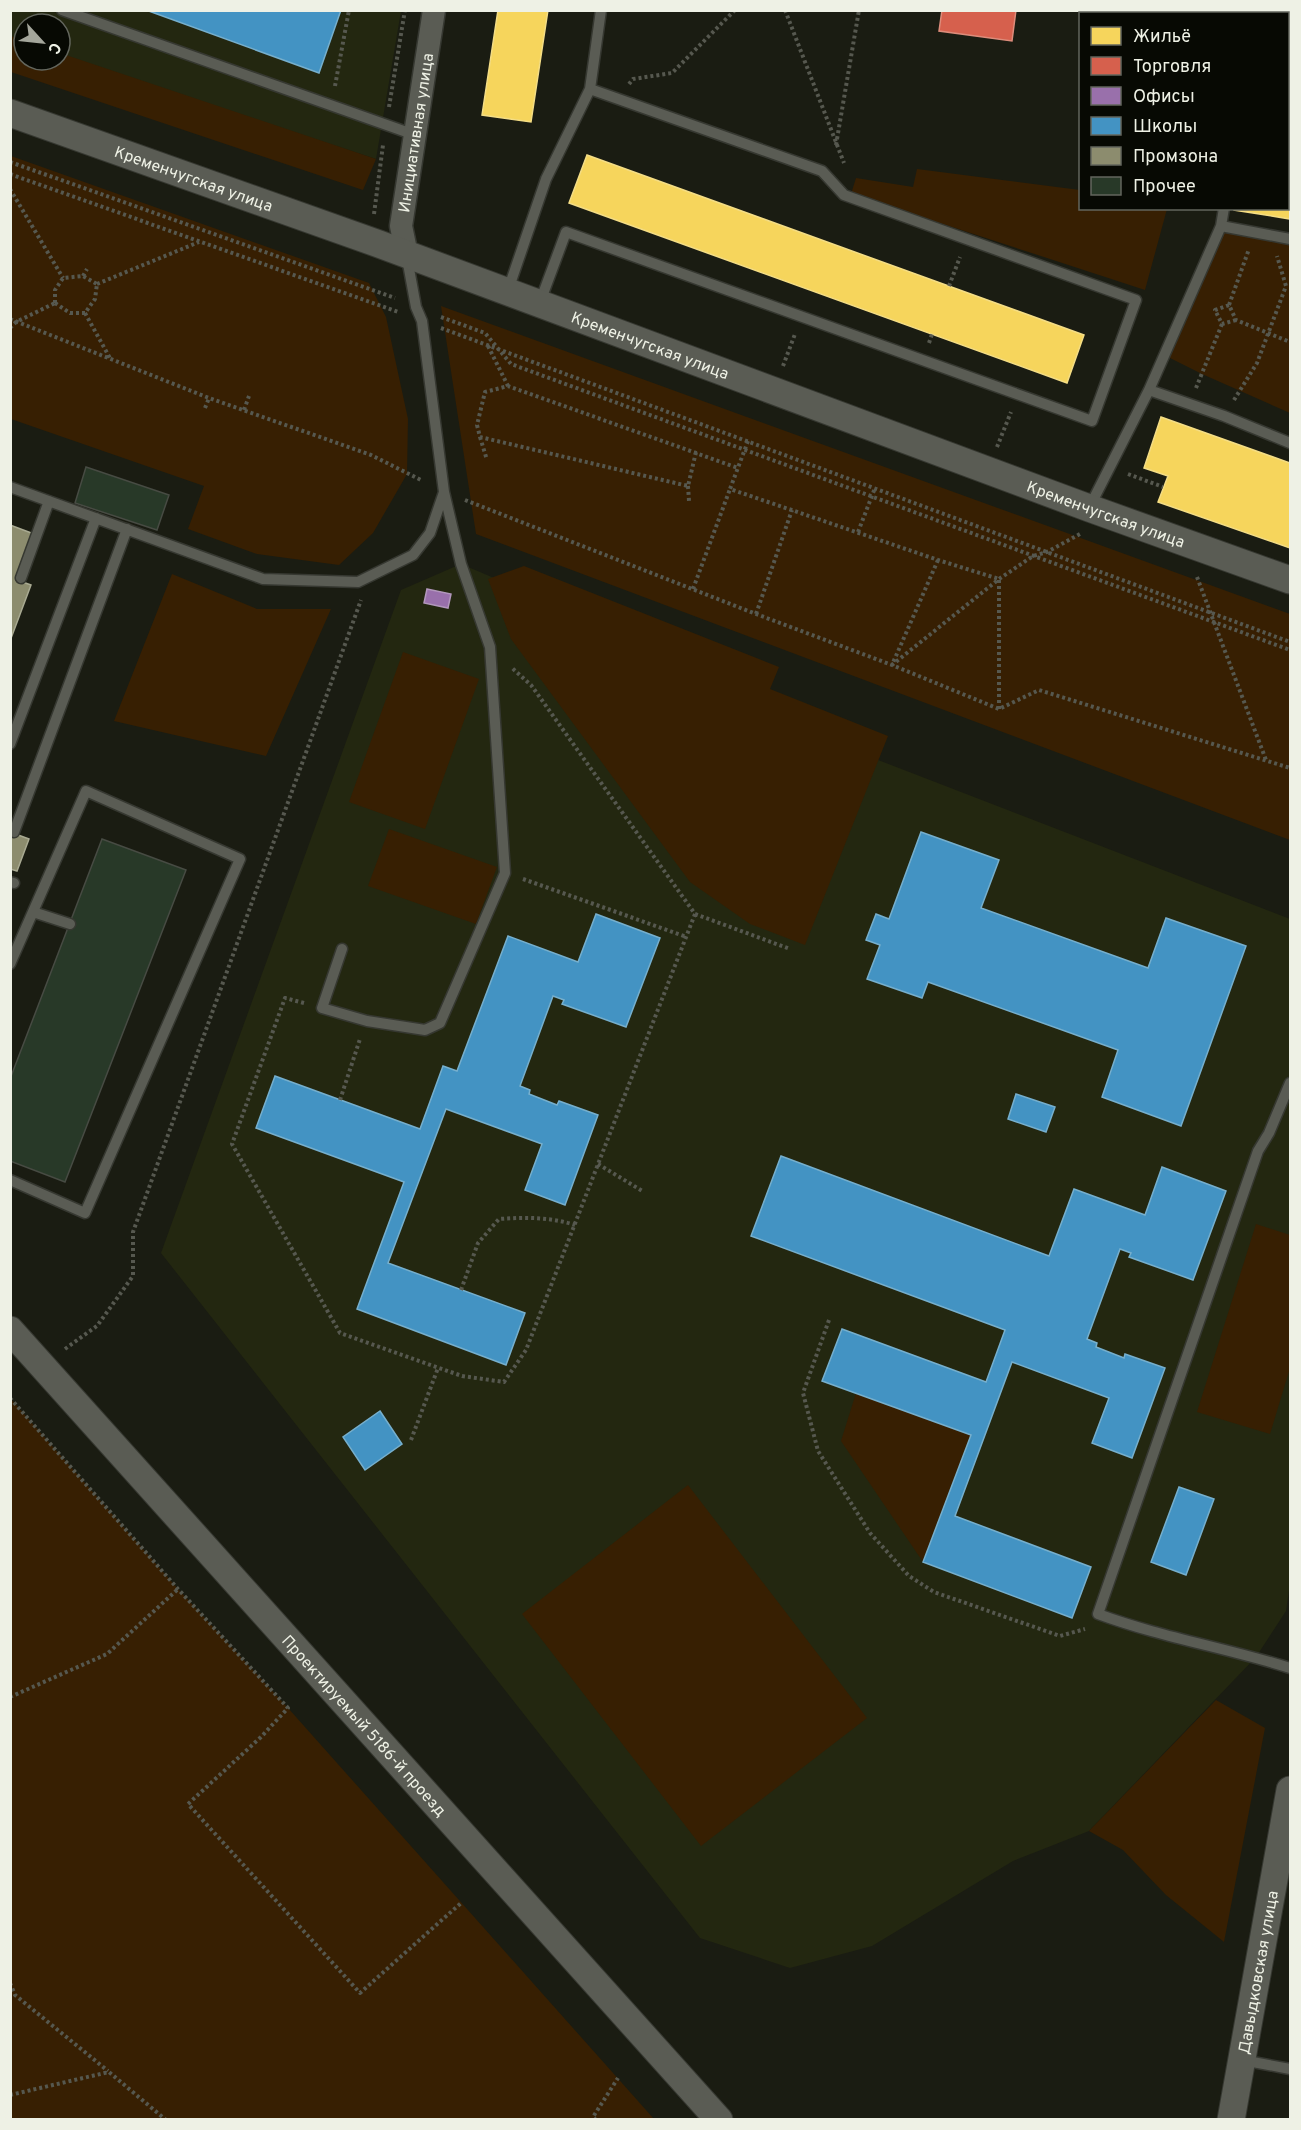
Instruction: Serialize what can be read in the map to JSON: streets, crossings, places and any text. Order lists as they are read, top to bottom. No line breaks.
{"streets":{"street":["Инициативная улица","Кременчугская улица","Проектируемый 5186-й проезд","Давыдковская улица"]},"crossings":[["Инициативная улица","Кременчугская улица"]],"legend":["Жильё","Торговля","Офисы","Школы","Промзона","Прочее"],"north":"bottom right"}
